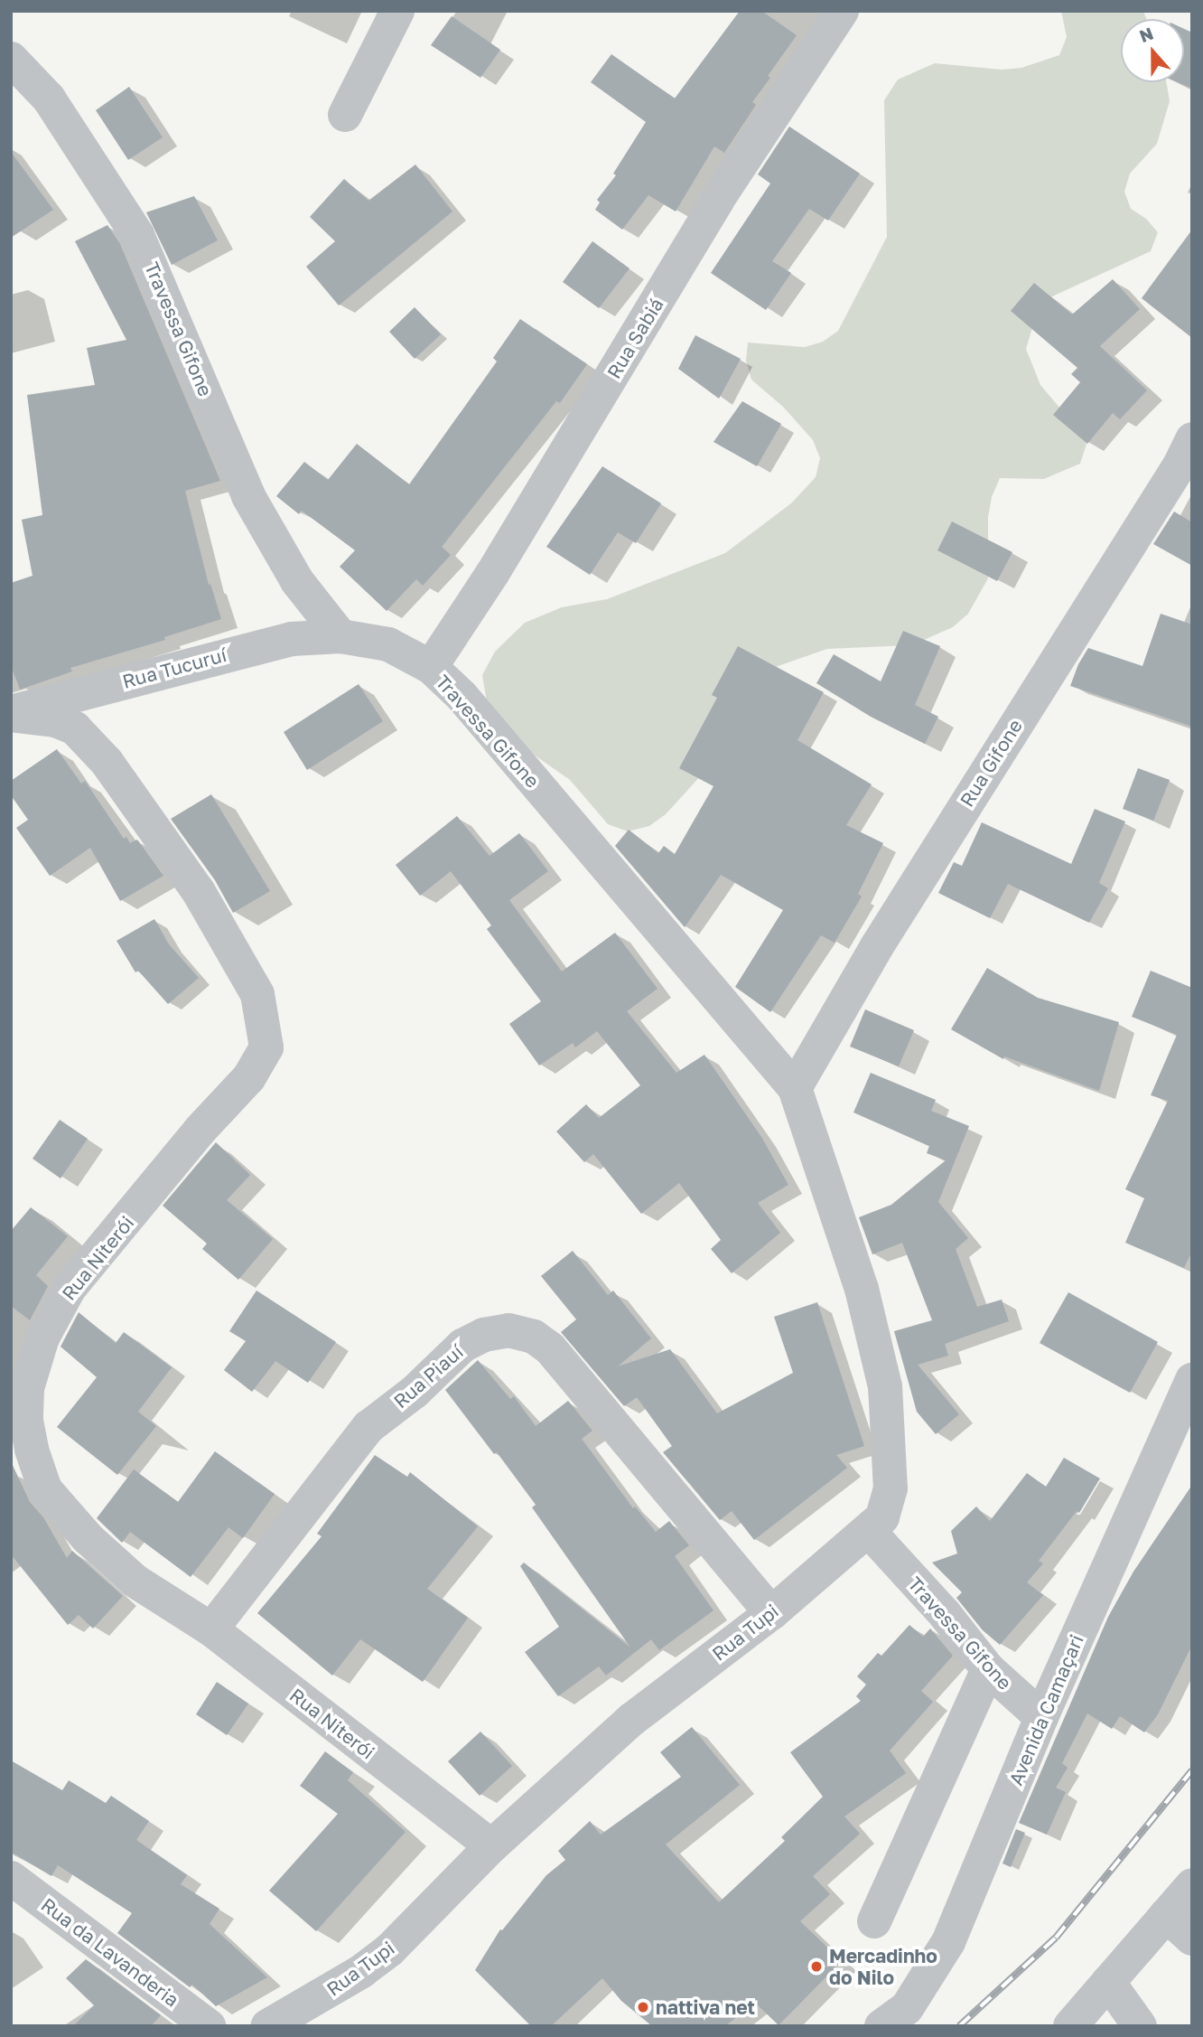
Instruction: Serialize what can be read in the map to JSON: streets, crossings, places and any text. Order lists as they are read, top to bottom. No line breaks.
{"streets":{"street":["Travessa Gifone","Rua Sabiá","Rua Tucuruí","Rua Gifone","Rua Niterói","Rua Piauí","Rua Tupi","Avenida Camaçari","Rua da Lavanderia"]},"crossings":[["Travessa Gifone","Rua Sabiá"],["Travessa Gifone","Rua Tucuruí"],["Travessa Gifone","Rua Gifone"],["Travessa Gifone","Rua Tupi"],["Travessa Gifone","Avenida Camaçari"],["Rua Tucuruí","Rua Niterói"],["Rua Gifone","Rua Tupi"],["Rua Niterói","Rua Piauí"],["Rua Niterói","Rua Tupi"],["Rua Piauí","Rua Tupi"]],"places":["Mercadinho do Nilo","nattiva net"],"north":"top"}
